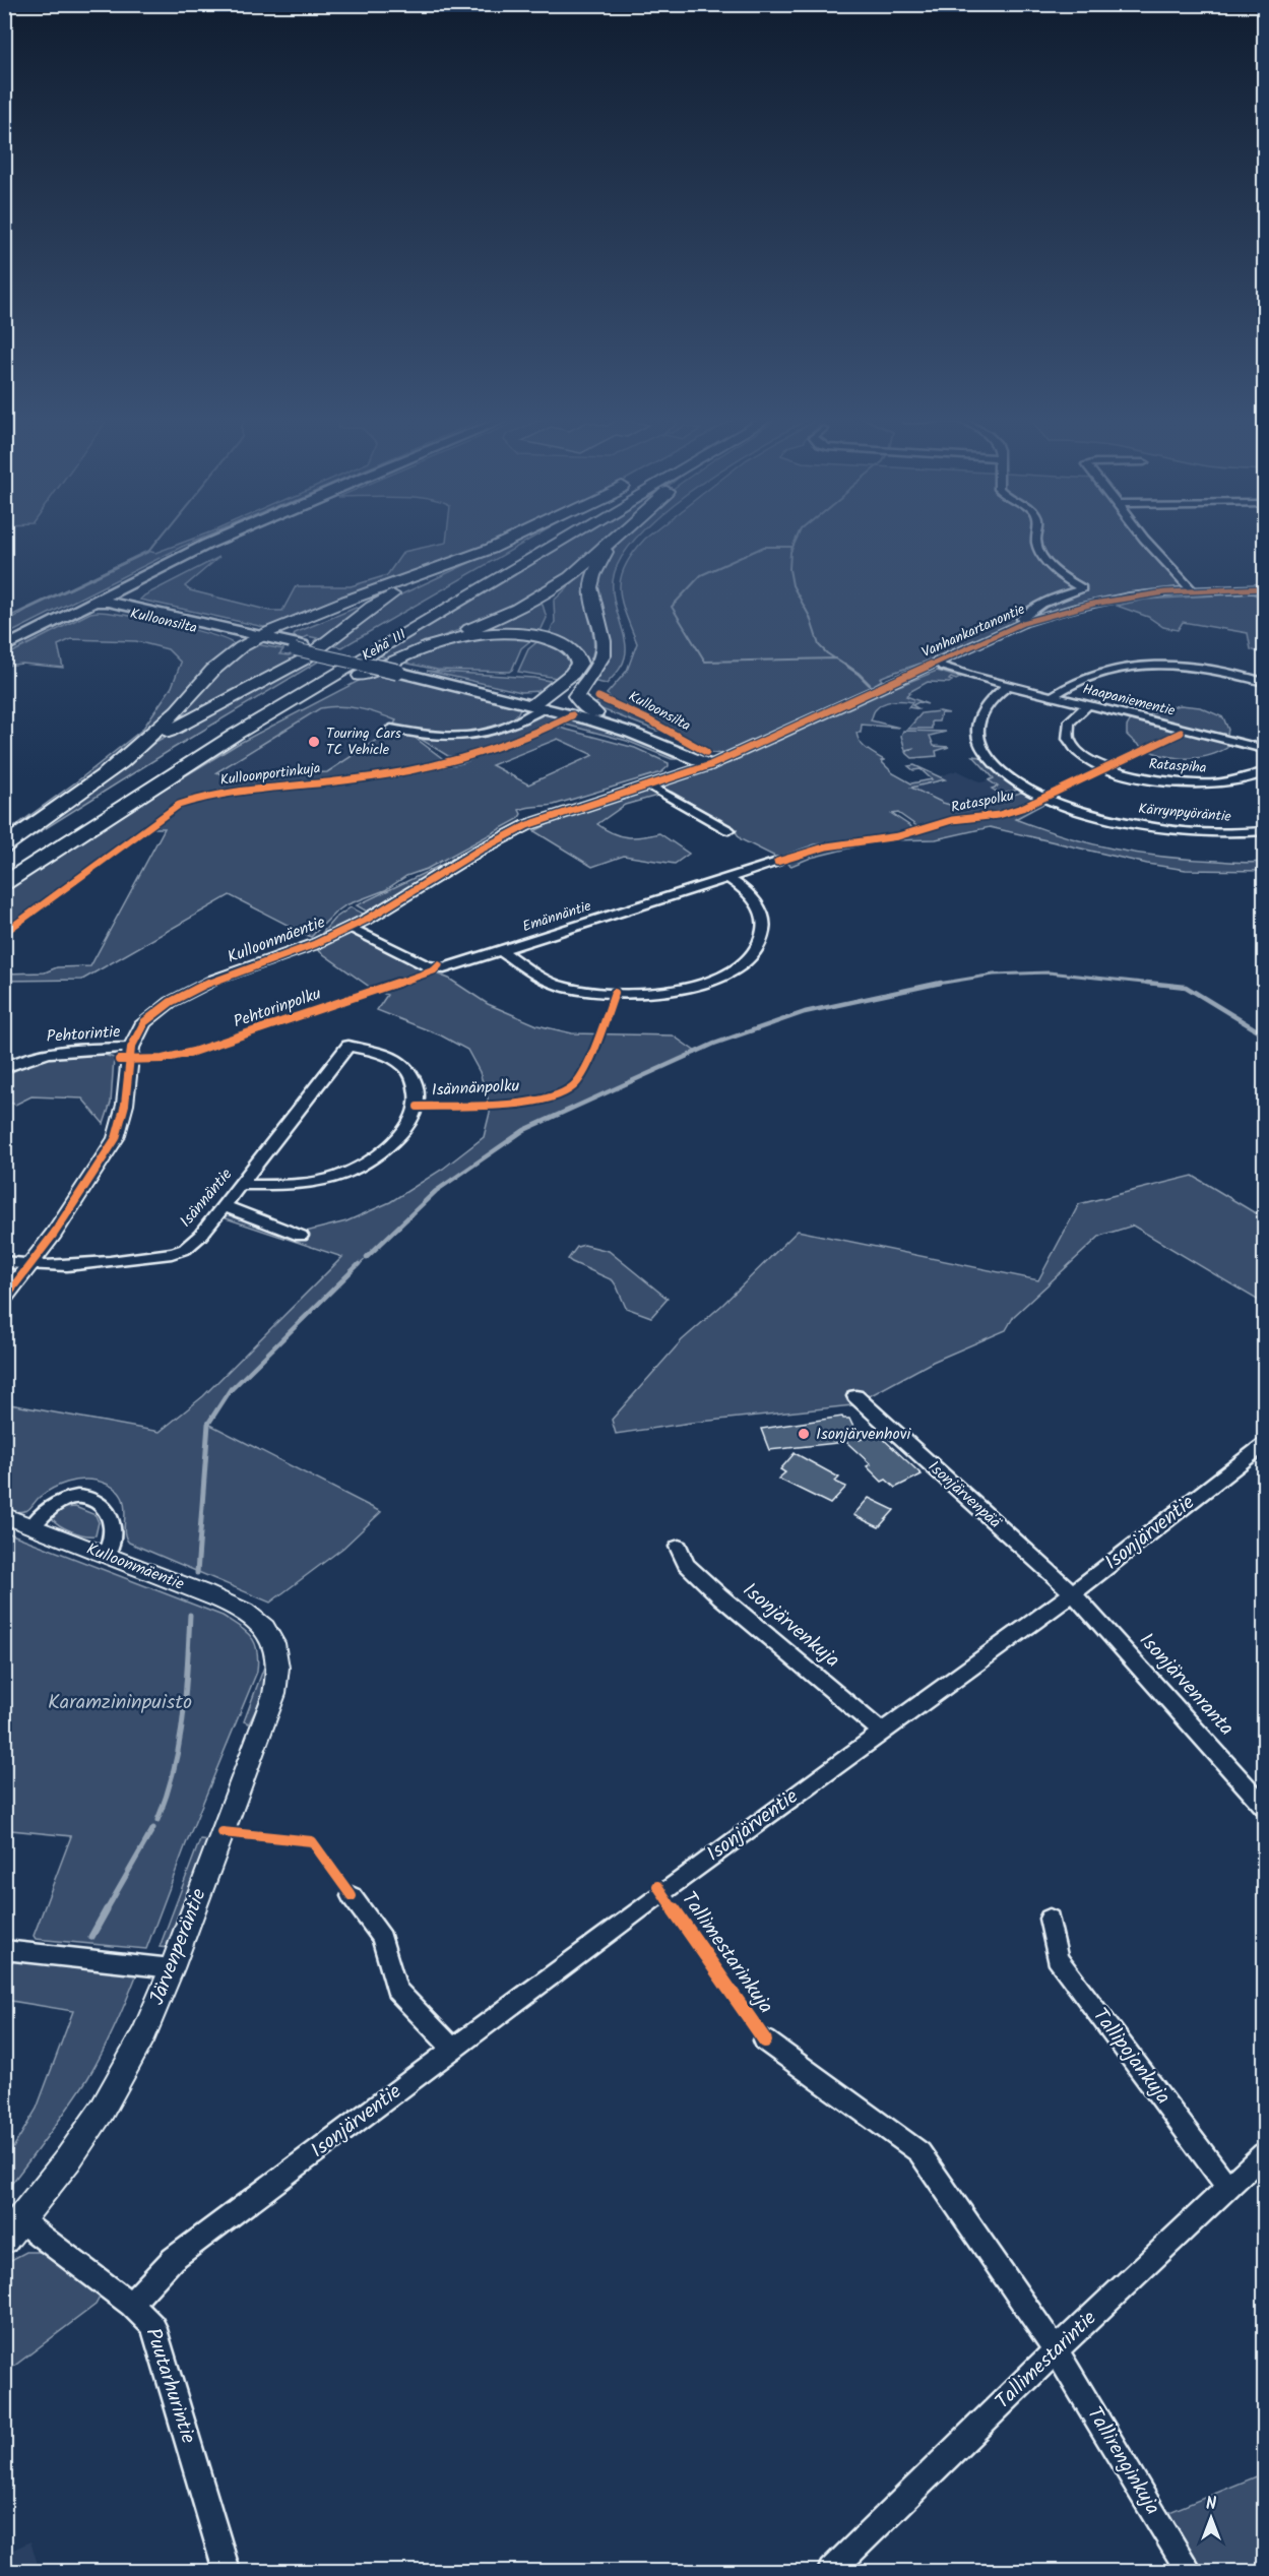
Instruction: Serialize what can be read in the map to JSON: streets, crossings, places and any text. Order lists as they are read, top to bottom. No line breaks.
{"streets":{"highway":["Kehä III"],"main road":["Kulloonsilta"],"street":["Vanhankartanontie","Haapaniementie","Rataspiha","Kärrynpyöräntie","Emännäntie","Kulloonmäentie","Pehtorintie","Isännäntie","Isonjärvenpää","Isonjärventie","Isonjärvenkuja","Isonjärvenranta","Järvenperäntie","Tallimestarinkuja","Tallipojankuja","Tallimestarintie","Puutarhurintie","Tallirenginkuja"],"cycle path":["Kulloonportinkuja","Rataspolku","Pehtorinpolku","Isännänpolku"]},"crossings":[["Kulloonsilta","Vanhankartanontie"],["Kulloonsilta","Kulloonmäentie"],["Vanhankartanontie","Haapaniementie"],["Vanhankartanontie","Kulloonmäentie"],["Haapaniementie","Rataspiha"],["Haapaniementie","Kärrynpyöräntie"],["Emännäntie","Kulloonmäentie"],["Kulloonmäentie","Pehtorintie"],["Kulloonmäentie","Isännäntie"],["Kulloonmäentie","Järvenperäntie"],["Isonjärvenpää","Isonjärventie"],["Isonjärvenpää","Isonjärvenranta"],["Isonjärventie","Isonjärvenkuja"],["Isonjärventie","Isonjärvenranta"],["Isonjärventie","Puutarhurintie"],["Järvenperäntie","Puutarhurintie"],["Tallimestarinkuja","Tallimestarintie"],["Tallimestarinkuja","Tallirenginkuja"],["Tallipojankuja","Tallimestarintie"],["Tallimestarintie","Tallirenginkuja"]],"parks":["Karamzininpuisto"],"places":["Touring Cars TC Vehicle","Isonjärvenhovi"],"north":"top"}
